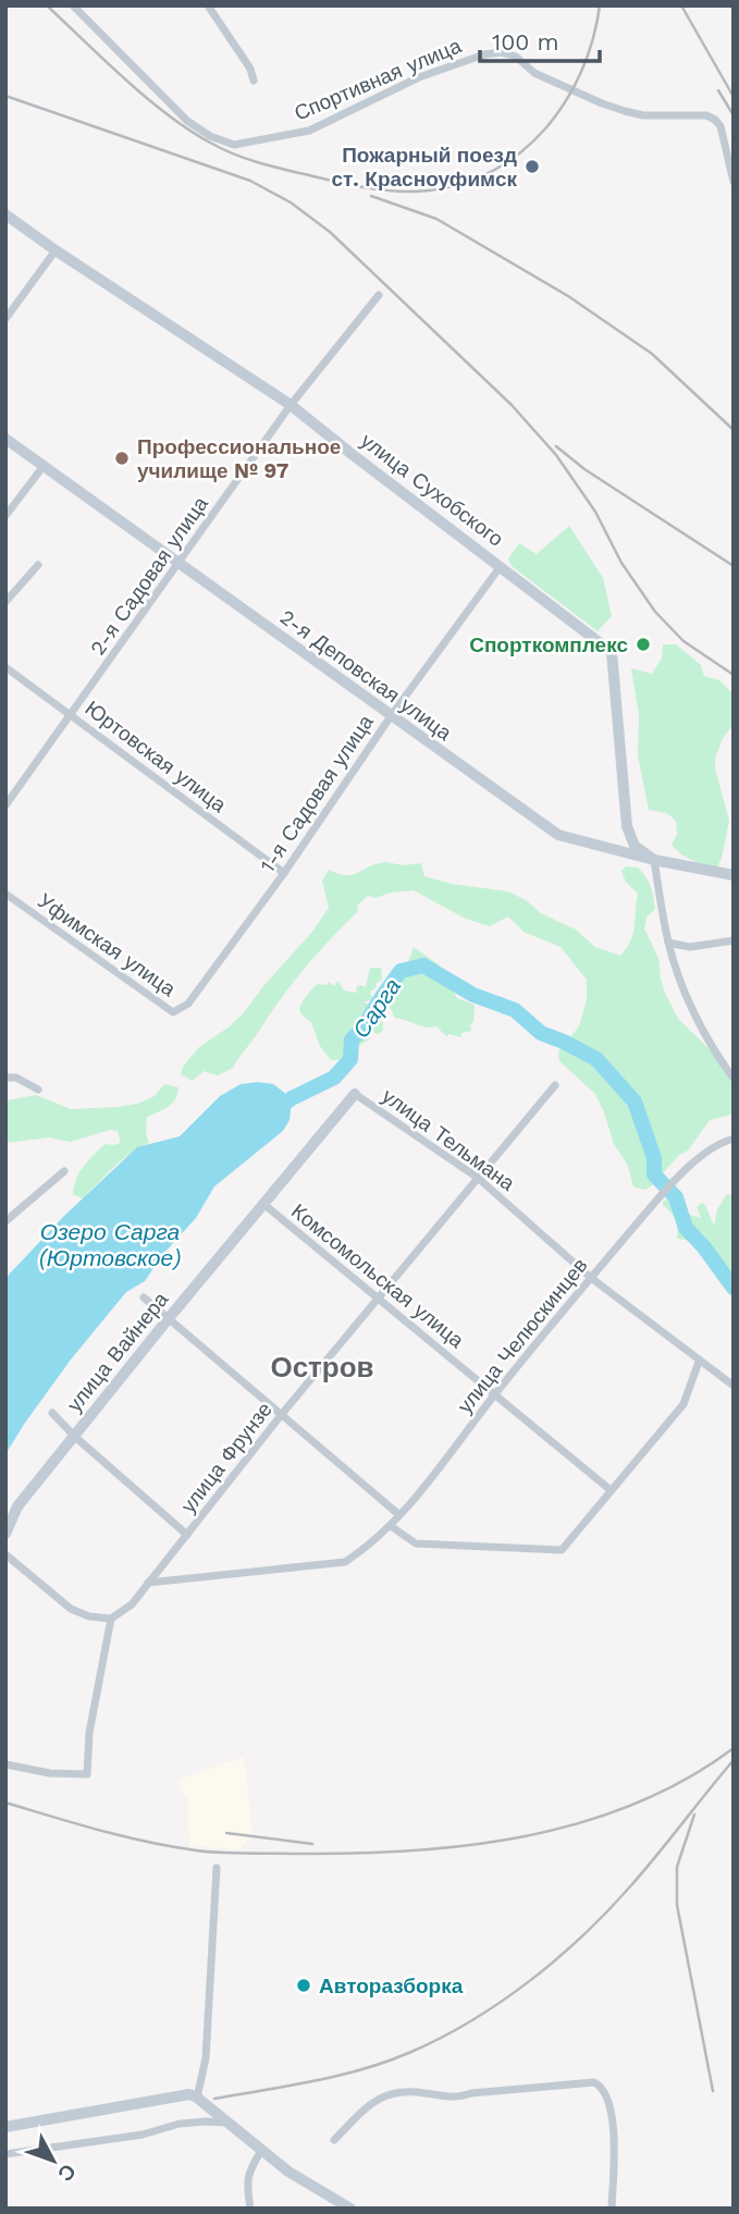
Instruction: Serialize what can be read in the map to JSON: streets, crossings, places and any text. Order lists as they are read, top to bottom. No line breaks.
{"streets":{"street":["Спортивная улица","улица Сухобского","2-я Садовая улица","2-я Деповская улица","Юртовская улица","1-я Садовая улица","Уфимская улица","улица Тельмана","Комсомольская улица","улица Челюскинцев","улица Вайнера","улица Фрунзе"]},"crossings":[["улица Сухобского","2-я Садовая улица"],["улица Сухобского","2-я Деповская улица"],["улица Сухобского","1-я Садовая улица"],["2-я Садовая улица","2-я Деповская улица"],["2-я Садовая улица","Юртовская улица"],["2-я Деповская улица","1-я Садовая улица"],["Юртовская улица","1-я Садовая улица"],["1-я Садовая улица","Уфимская улица"],["улица Тельмана","улица Челюскинцев"],["улица Тельмана","улица Вайнера"],["улица Тельмана","улица Фрунзе"],["Комсомольская улица","улица Челюскинцев"],["Комсомольская улица","улица Вайнера"],["Комсомольская улица","улица Фрунзе"],["улица Челюскинцев","улица Фрунзе"]],"districts":["Остров"],"water":["Сарга","Озеро Сарга (Юртовское)"],"places":["Пожарный поезд ст. Красноуфимск","Профессиональное училище № 97","Спорткомплекс","Авторазборка"],"scale_bar":"100 m","north":"bottom right"}
